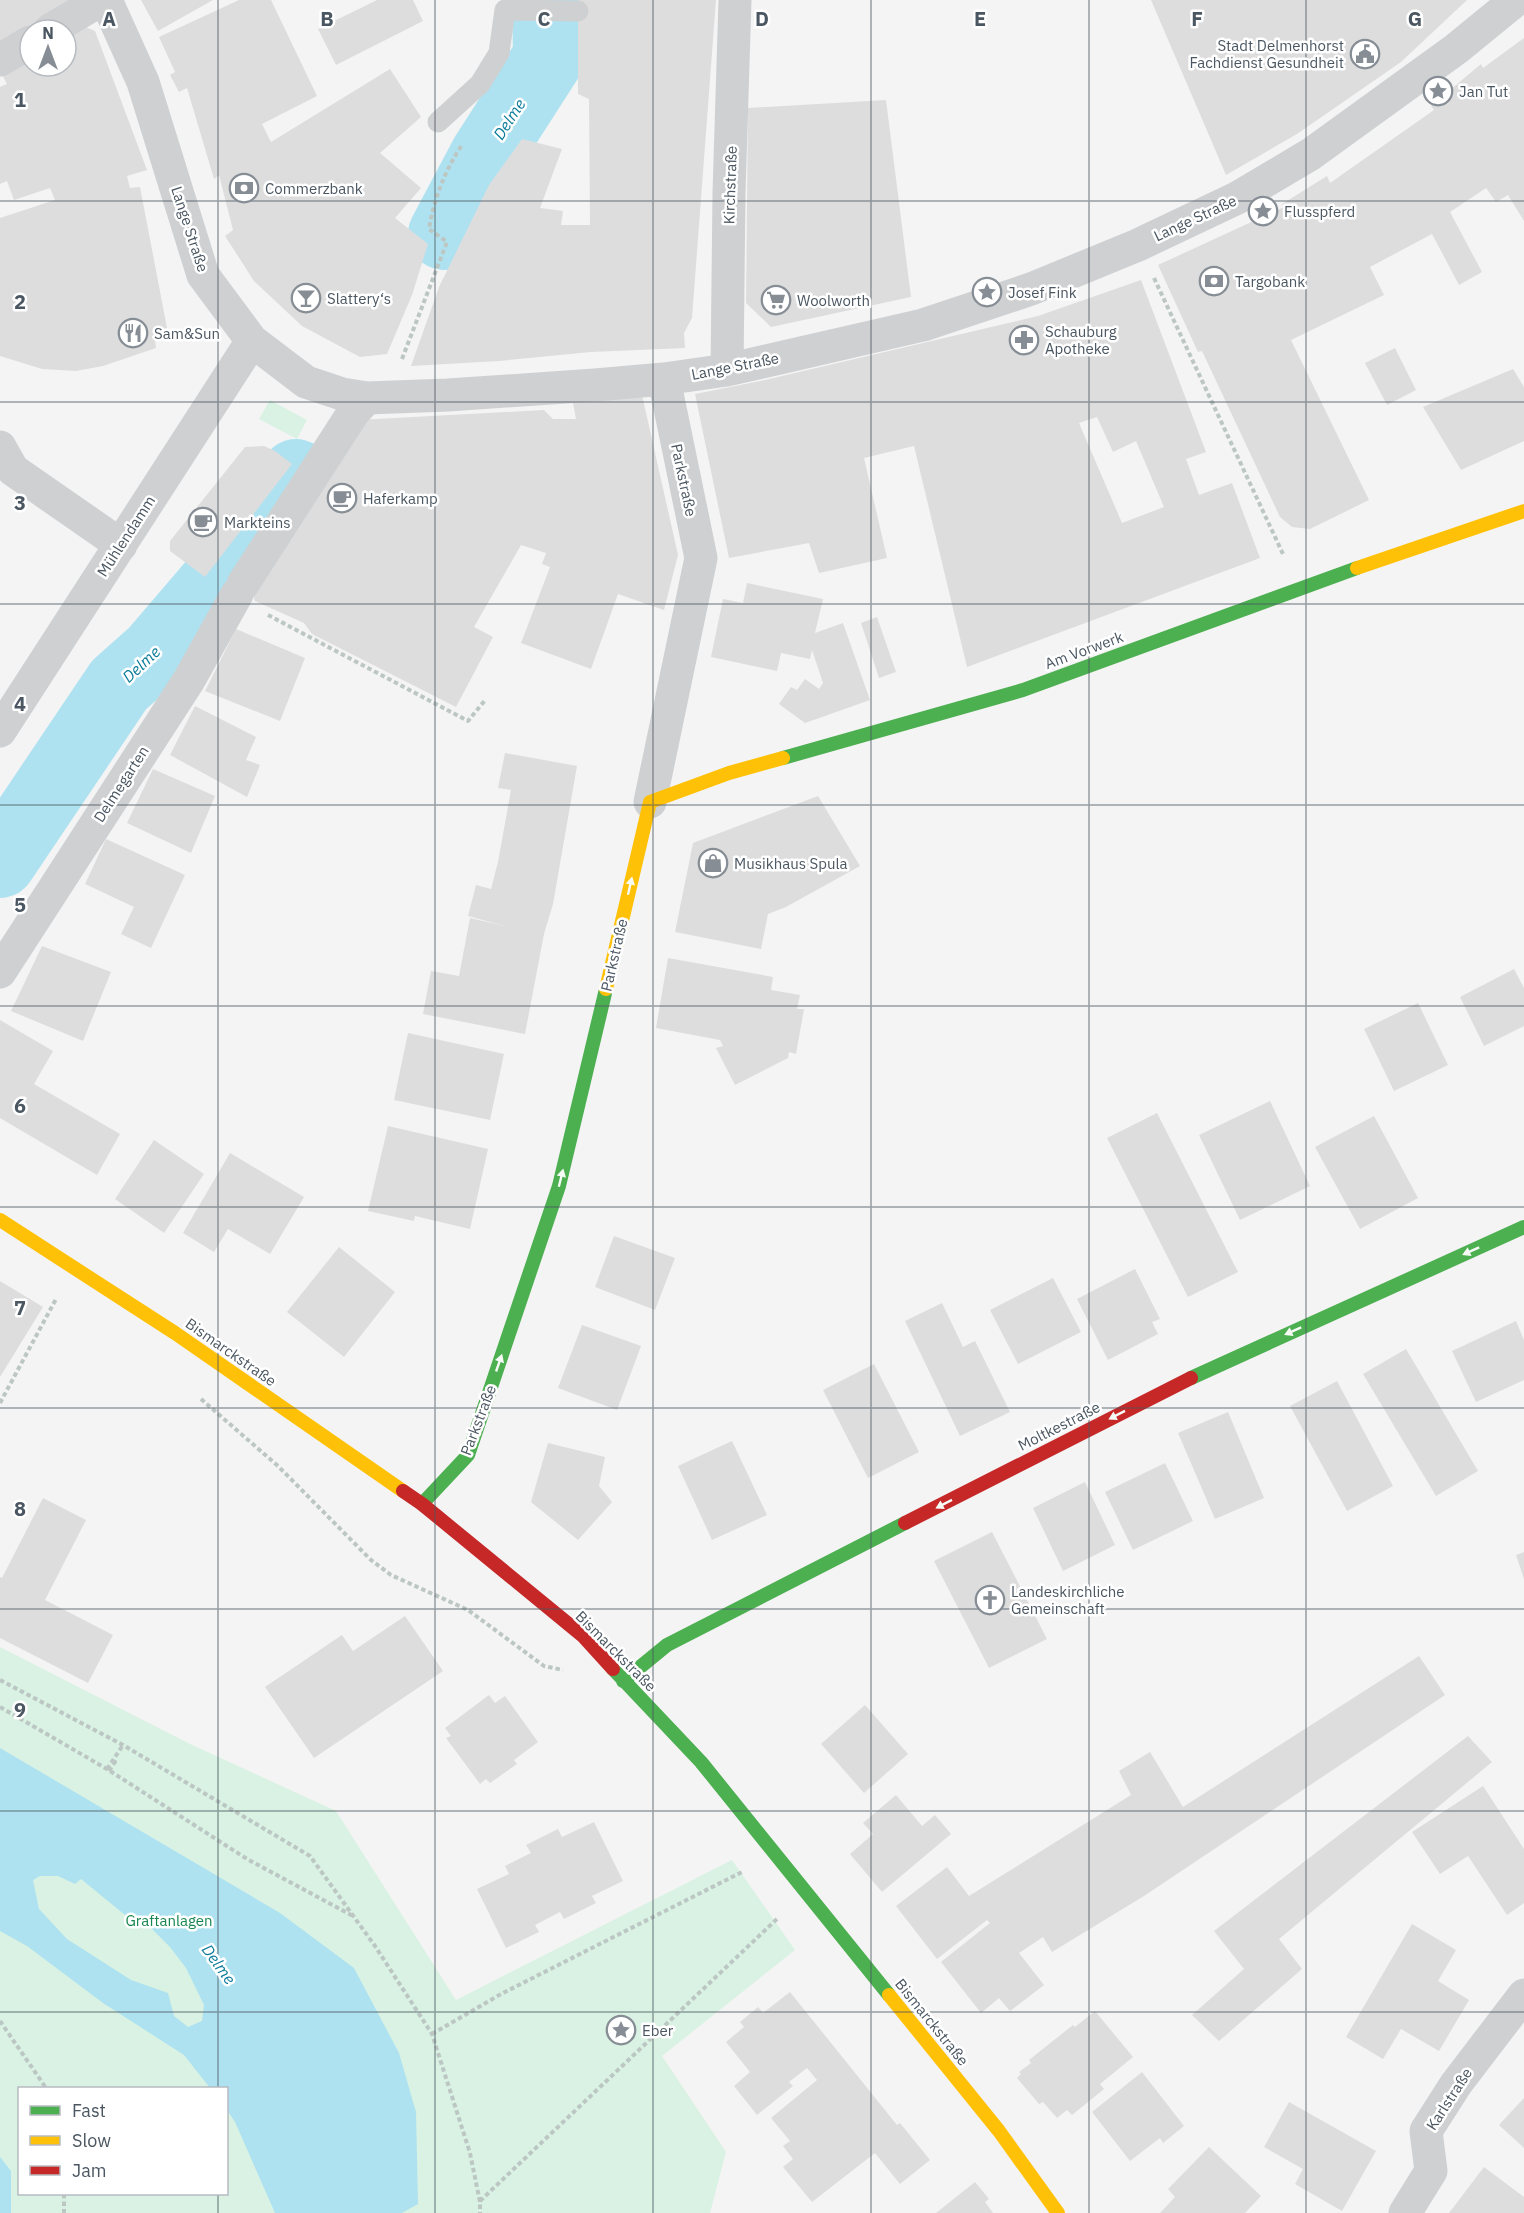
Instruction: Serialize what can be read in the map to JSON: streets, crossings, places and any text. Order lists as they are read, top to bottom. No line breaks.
{"streets":{"street":["Kirchstraße","Lange Straße","Parkstraße","Mühlendamm","Am Vorwerk","Delmegarten","Bismarckstraße","Moltkestraße","Karlstraße"]},"crossings":[["Kirchstraße","Lange Straße"],["Lange Straße","Parkstraße"],["Lange Straße","Mühlendamm"],["Lange Straße","Delmegarten"],["Parkstraße","Am Vorwerk"],["Parkstraße","Bismarckstraße"],["Bismarckstraße","Moltkestraße"]],"one_way":["Parkstraße","Moltkestraße"],"water":["Delme"],"parks":["Graftanlagen"],"places":{"public building":["Stadt Delmenhorst Fachdienst Gesundheit"],"place":["Jan Tut","Flusspferd","Josef Fink","Eber"],"bank":["Commerzbank","Targobank"],"bar":["Slattery‘s"],"supermarket":["Woolworth"],"restaurant":["Sam&Sun"],"pharmacy":["Schauburg Apotheke"],"cafe":["Haferkamp","Markteins"],"shop":["Musikhaus Spula"],"church":["Landeskirchliche Gemeinschaft"]},"legend":["Fast","Slow","Jam"],"north":"top","grid":{"columns":["A","B","C","D","E","F","G"],"rows":["1","2","3","4","5","6","7","8","9"]}}
